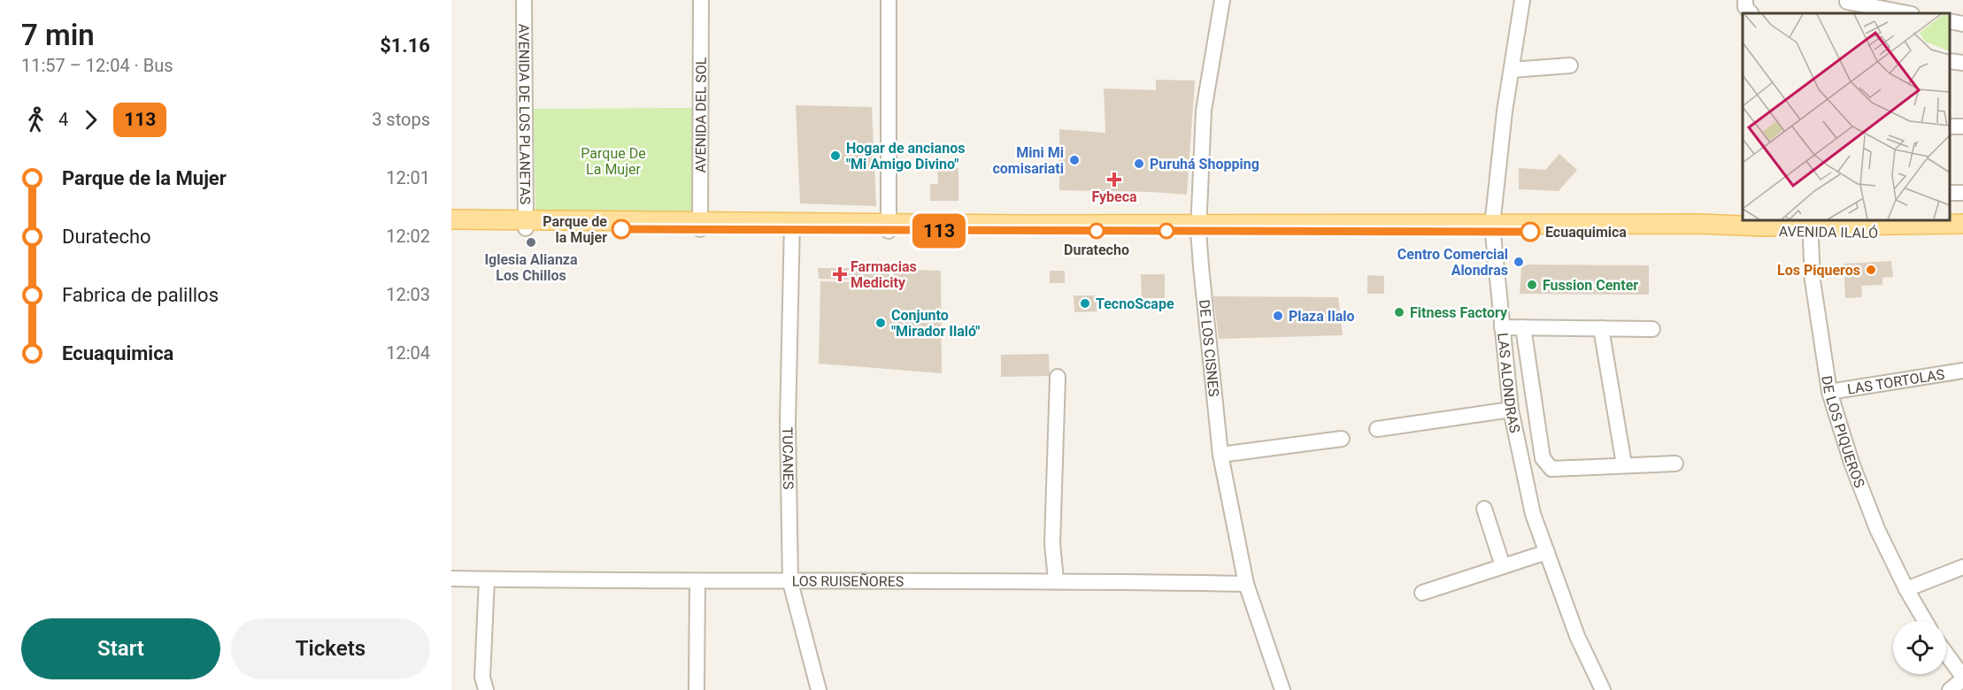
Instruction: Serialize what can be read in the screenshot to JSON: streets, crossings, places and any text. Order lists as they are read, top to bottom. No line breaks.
{"streets":{"main road":["AVENIDA ILALÓ"],"street":["AVENIDA DE LOS PLANETAS","AVENIDA DEL SOL","DE LOS CISNES","LAS TORTOLAS","LAS ALONDRAS","DE LOS PIQUEROS","TUCANES","LOS RUISEÑORES"]},"crossings":[["AVENIDA DE LOS PLANETAS","AVENIDA ILALÓ"],["AVENIDA DEL SOL","AVENIDA ILALÓ"],["AVENIDA ILALÓ","DE LOS CISNES"],["AVENIDA ILALÓ","LAS ALONDRAS"],["AVENIDA ILALÓ","DE LOS PIQUEROS"],["AVENIDA ILALÓ","TUCANES"],["DE LOS CISNES","LOS RUISEÑORES"],["LAS TORTOLAS","DE LOS PIQUEROS"],["TUCANES","LOS RUISEÑORES"]],"parks":["Parque De La Mujer"],"places":{"other":["Hogar de ancianos \"Mi Amigo Divino\"","Mini Mi comisariati","Puruhá Shopping","Parque de la Mujer","Duratecho","Ecuaquimica","Iglesia Alianza Los Chillos","Centro Comercial Alondras","Los Piqueros","Fussion Center","TecnoScape","Fitness Factory","Plaza Ilalo","Conjunto \"Mirador Ilaló\""],"health":["Fybeca","Farmacias Medicity"]},"lines":["bus line 113"],"page":{"heading":["7 min","11:57 – 12:04 · Bus","$1.16"],"on_map":"113","legs":["4","113","3 stops"],"list":[{"name":"Parque de la Mujer","value":"12:01"},{"name":"Duratecho","value":"12:02"},{"name":"Fabrica de palillos","value":"12:03"},{"name":"Ecuaquimica","value":"12:04"}],"buttons":["Start","Tickets"]}}
